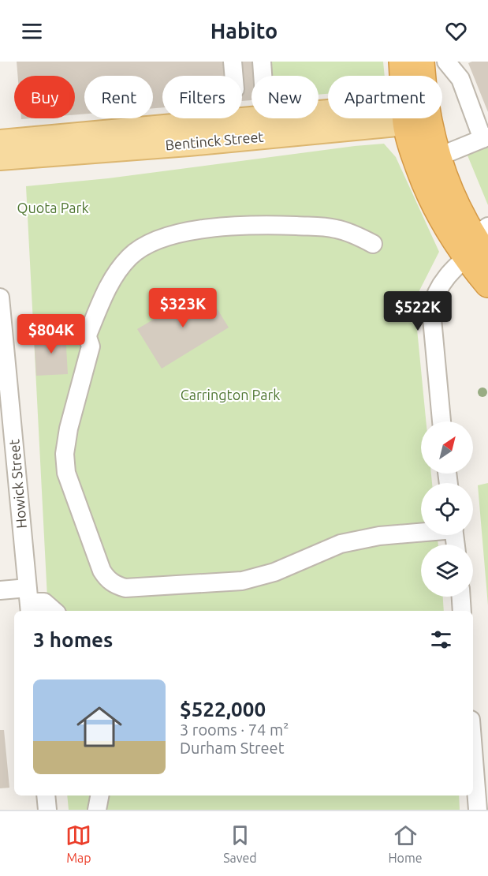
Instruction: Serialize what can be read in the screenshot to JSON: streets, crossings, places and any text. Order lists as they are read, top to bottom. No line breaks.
{"streets":{"main road":["Bentinck Street"],"street":["Howick Street"]},"parks":["Quota Park","Carrington Park"],"north":"top right","page":{"header":"Habito","chip":["Buy","Rent","Filters","New","Apartment"],"price":["$323K","$522K","$804K"],"heading":"3 homes","list":[{"name":"$522,000","note":"3 rooms · 74 m² · Durham Street"}],"tabs":["Map","Saved","Home"]}}
